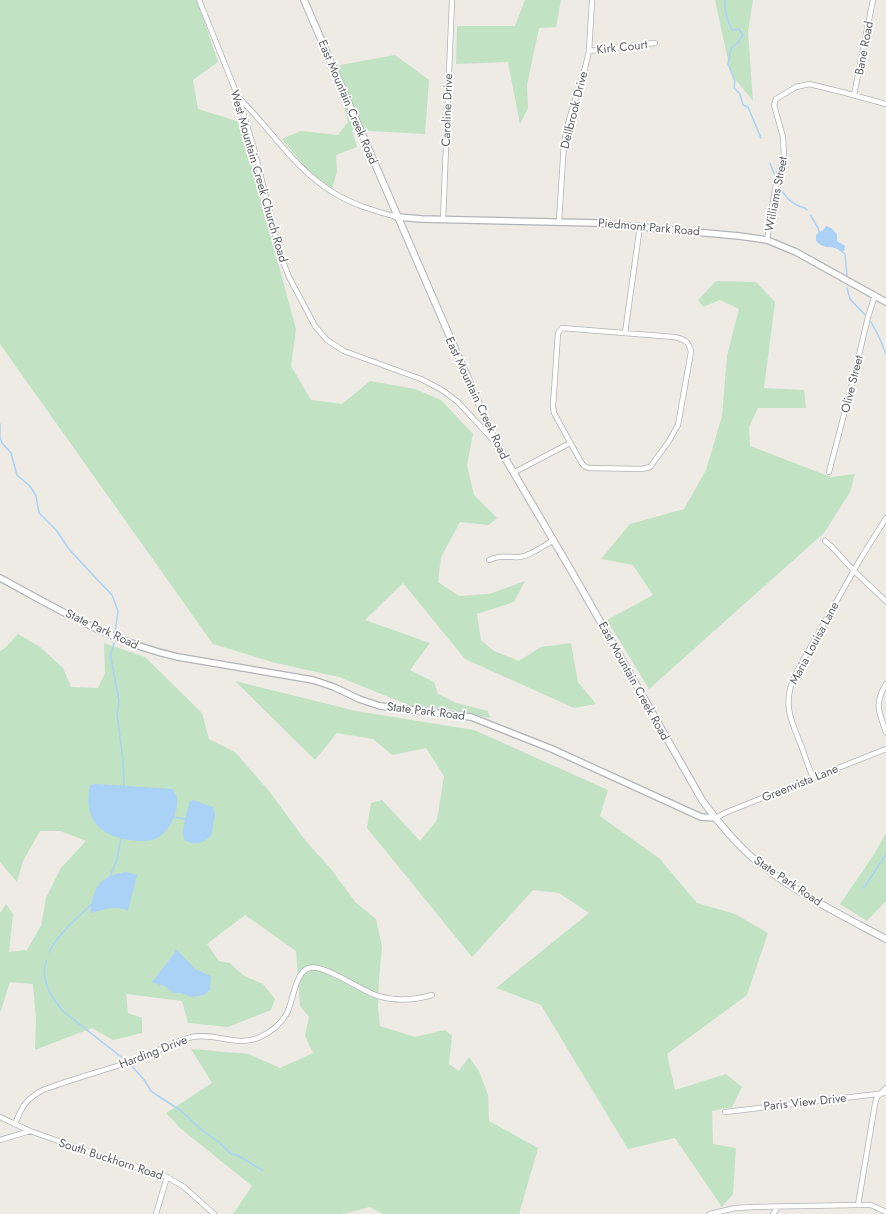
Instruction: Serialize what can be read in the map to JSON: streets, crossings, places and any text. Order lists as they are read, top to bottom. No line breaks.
{"streets":{"main road":["East Mountain Creek Road","State Park Road"],"street":["Kirk Court","Bane Road","Caroline Drive","Dellbrook Drive","West Mountain Creek Church Road","Williams Street","Piedmont Park Road","Olive Street","Maria Louisa Lane","Greenvista Lane","Harding Drive","Paris View Drive","South Buckhorn Road"]},"crossings":[["Kirk Court","Dellbrook Drive"],["Bane Road","Williams Street"],["East Mountain Creek Road","West Mountain Creek Church Road"],["East Mountain Creek Road","Piedmont Park Road"],["East Mountain Creek Road","State Park Road"],["East Mountain Creek Road","Greenvista Lane"],["Caroline Drive","Piedmont Park Road"],["Dellbrook Drive","Piedmont Park Road"],["Williams Street","Piedmont Park Road"],["Piedmont Park Road","Olive Street"],["State Park Road","Greenvista Lane"],["Maria Louisa Lane","Greenvista Lane"],["Harding Drive","South Buckhorn Road"]]}
